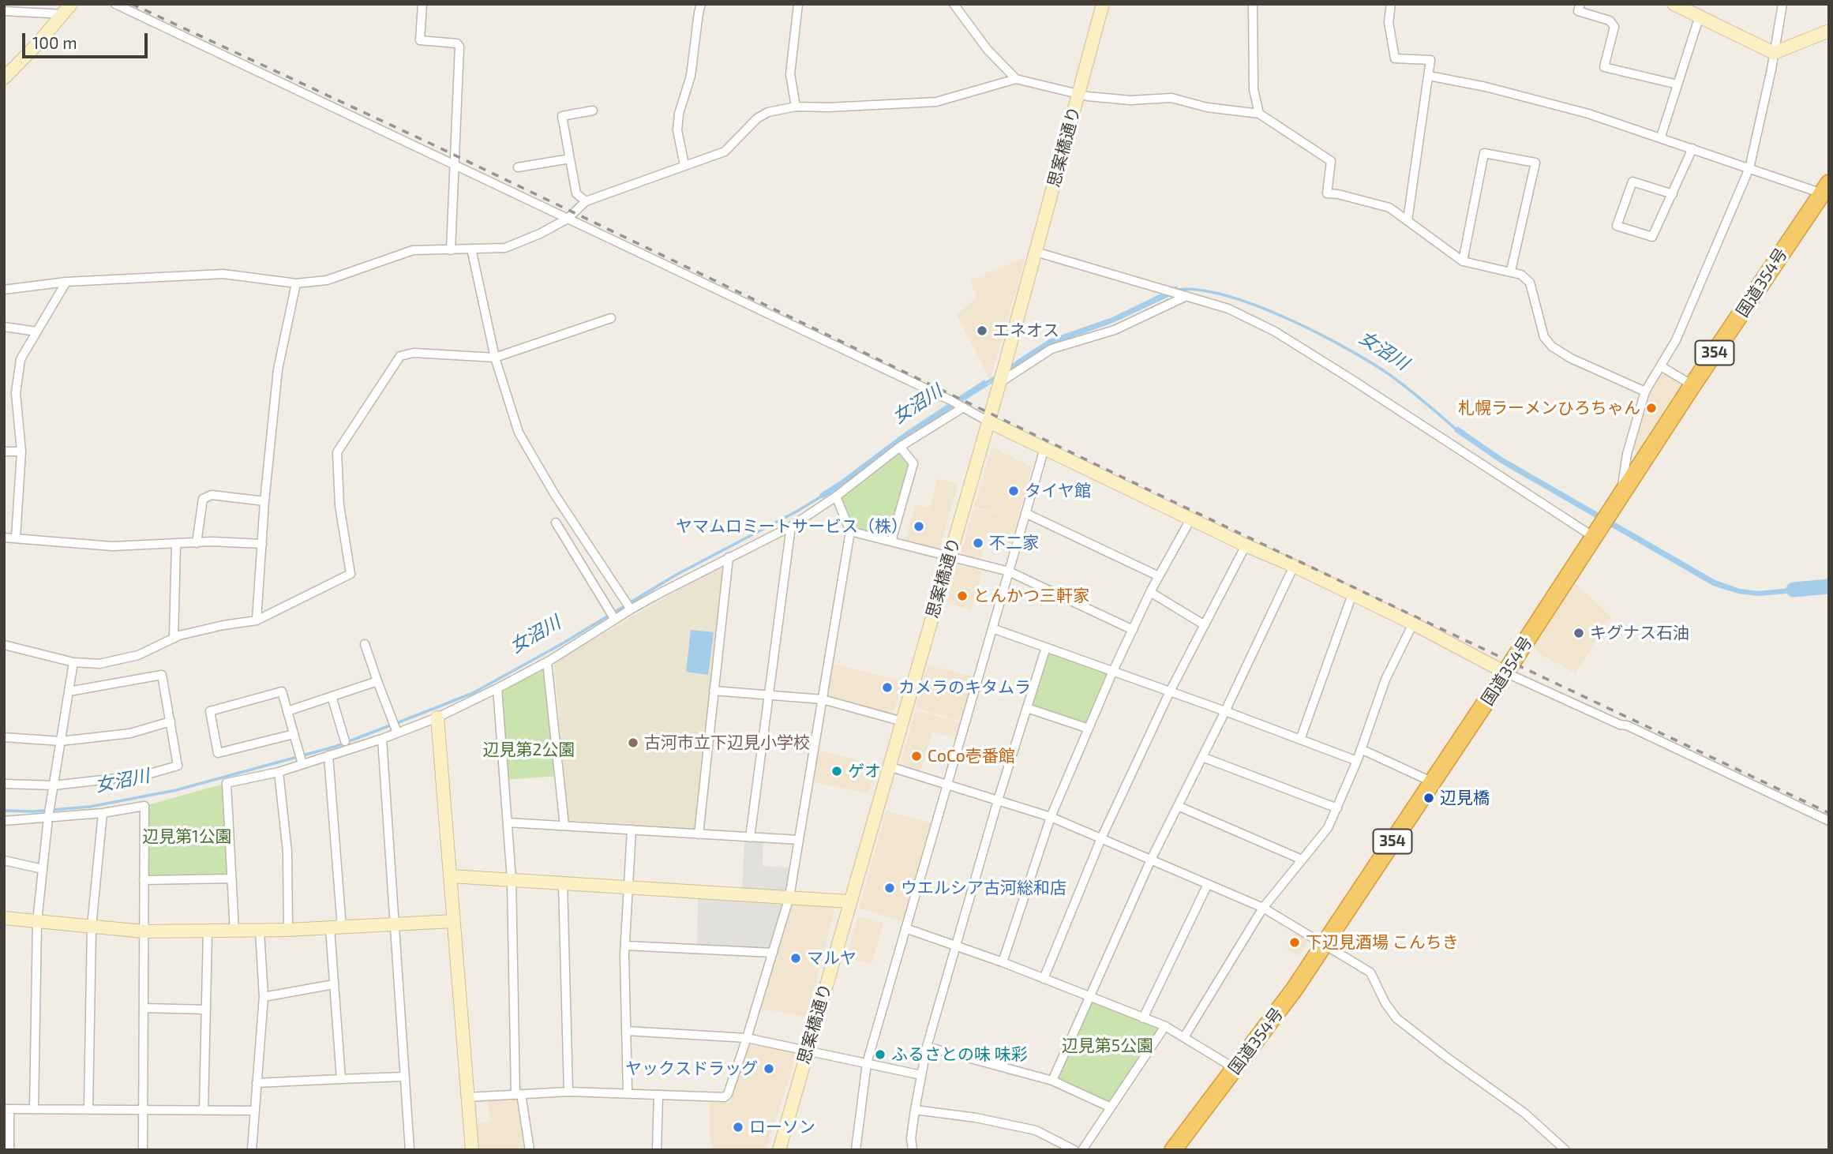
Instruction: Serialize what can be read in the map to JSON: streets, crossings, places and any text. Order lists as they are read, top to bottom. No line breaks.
{"streets":{"highway":["国道354号","354"],"street":["思案橋通り"]},"water":["女沼川"],"parks":["辺見第2公園","辺見第1公園","辺見第5公園"],"places":["エネオス","札幌ラーメンひろちゃん","タイヤ館","ヤマムロミートサービス（株）","不二家","とんかつ三軒家","キグナス石油","カメラのキタムラ","古河市立下辺見小学校","CoCo壱番館","ゲオ","辺見橋","ウエルシア古河総和店","下辺見酒場 こんちき","マルヤ","ふるさとの味 味彩","ヤックスドラッグ","ローソン"],"scale_bar":"100 m"}
